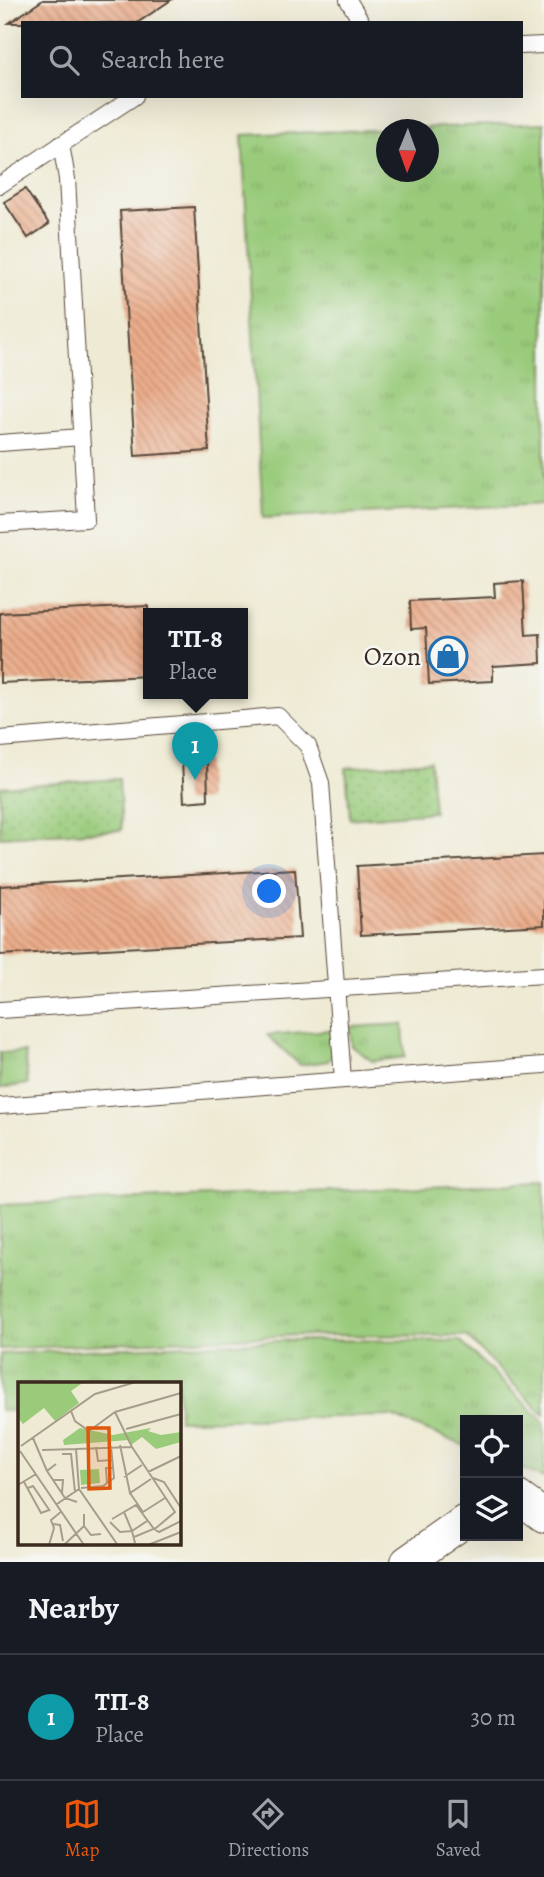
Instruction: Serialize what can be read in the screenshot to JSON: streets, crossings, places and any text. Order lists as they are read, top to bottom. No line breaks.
{"places":{"shop":["Ozon"]},"north":"bottom","page":{"search":"Search here","popup":["ТП-8","Place"],"pins":"1","heading":"Nearby","list":[{"mark":"1","name":"ТП-8","note":"Place","value":"30 m"}],"nav":["Map","Directions","Saved"]}}
